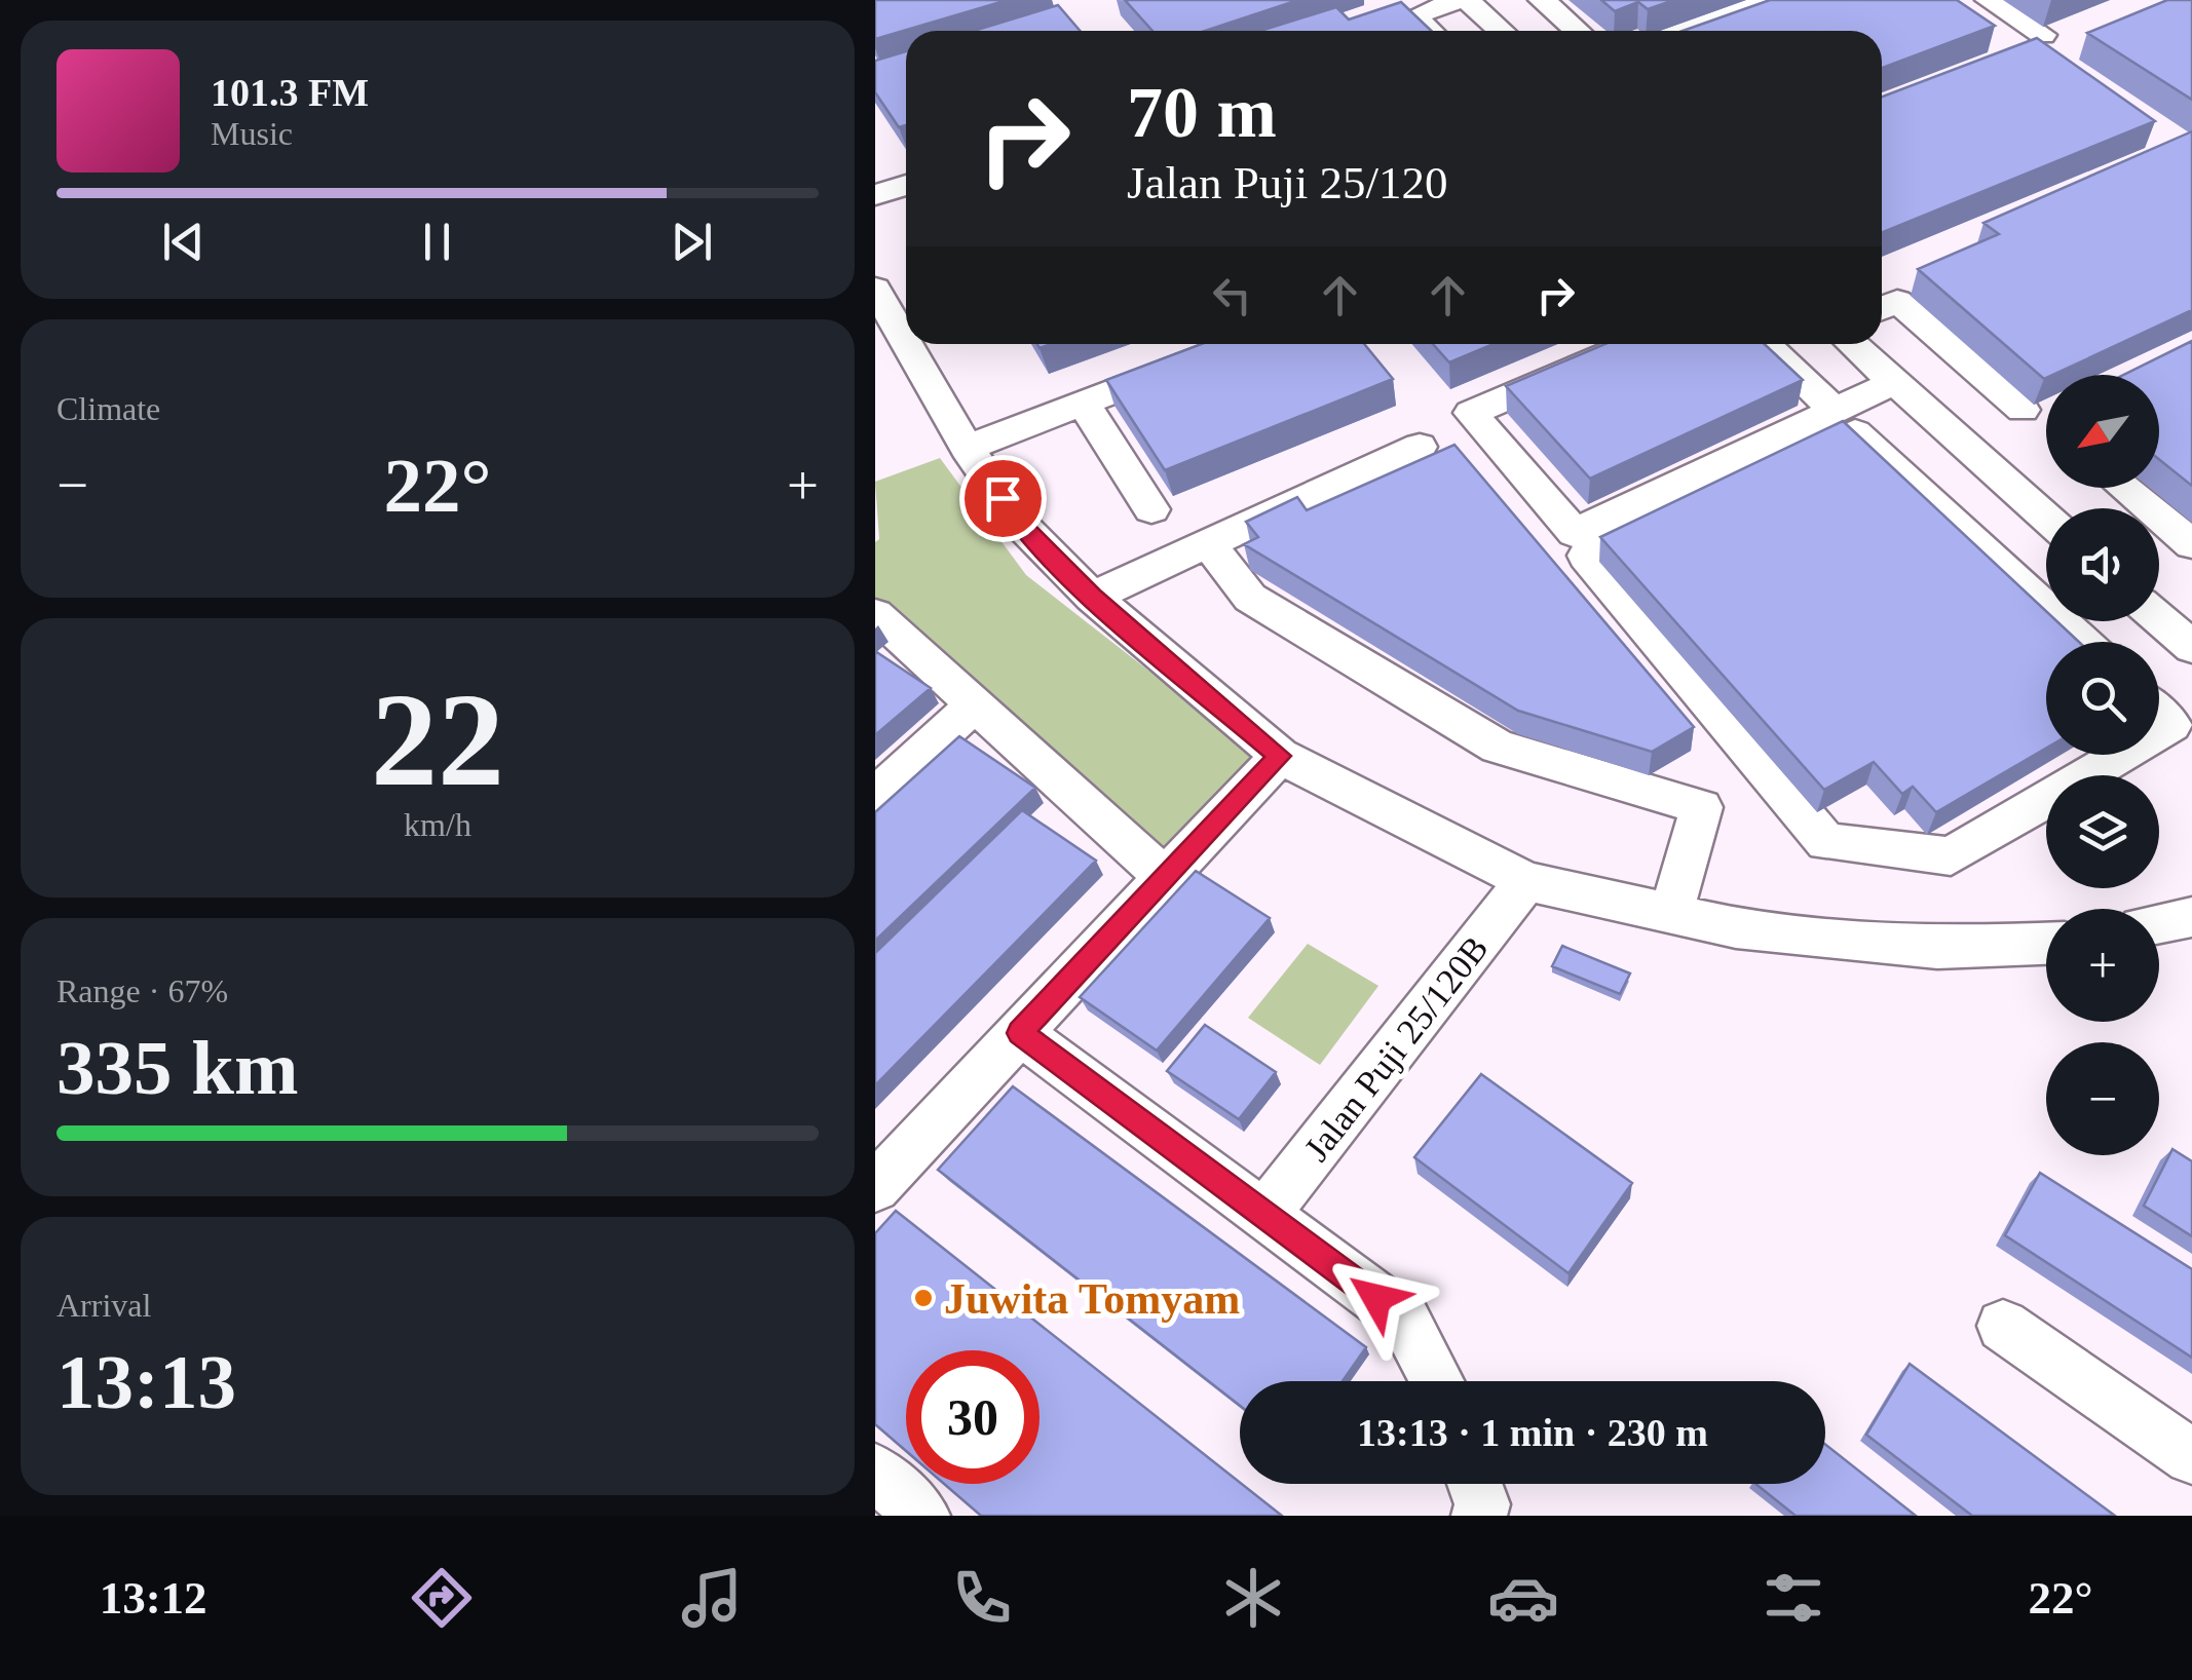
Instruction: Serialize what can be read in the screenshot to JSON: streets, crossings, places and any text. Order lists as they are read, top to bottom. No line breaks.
{"streets":{"street":["Jalan Puji 25/120B"]},"places":["Juwita Tomyam"],"north":"bottom left","page":{"turn":["70 m","Jalan Puji 25/120"],"song":["101.3 FM","Music"],"tile":["Climate",["22","km/h"],["Range · 67%","335 km"],["Arrival","13:13"]],"map_buttons":["+","−"],"heat":["−","22°","+"],"limit":"30","trip":"13:13 · 1 min · 230 m","tabs":["13:12","22°"]}}
